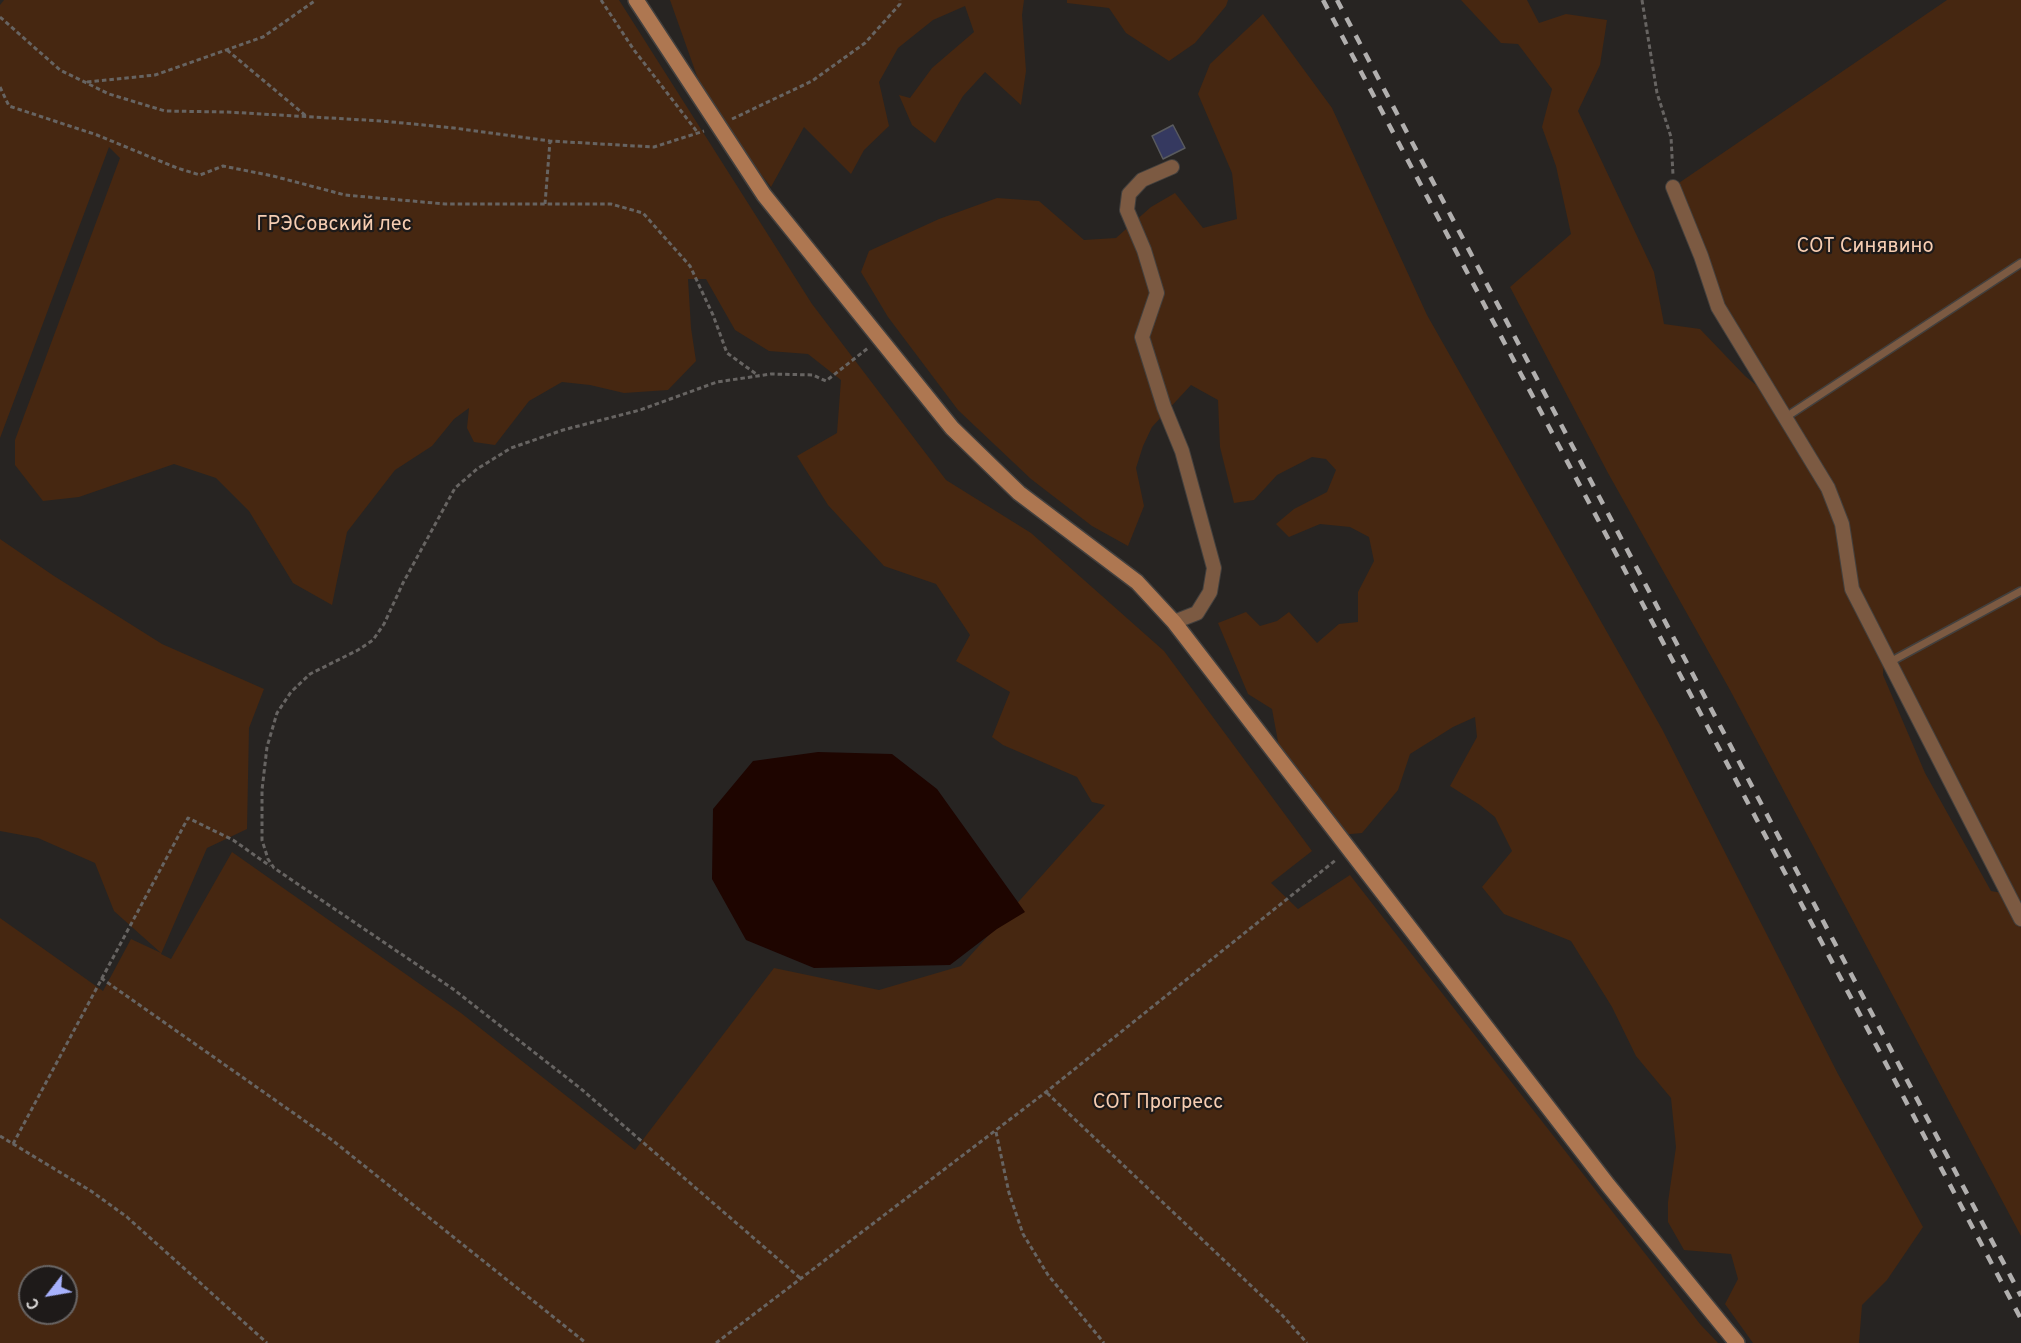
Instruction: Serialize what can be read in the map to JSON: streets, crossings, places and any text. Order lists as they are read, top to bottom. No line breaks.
{"parks":["ГРЭСовский лес","СОТ Синявино","СОТ Прогресс"],"north":"bottom left"}
